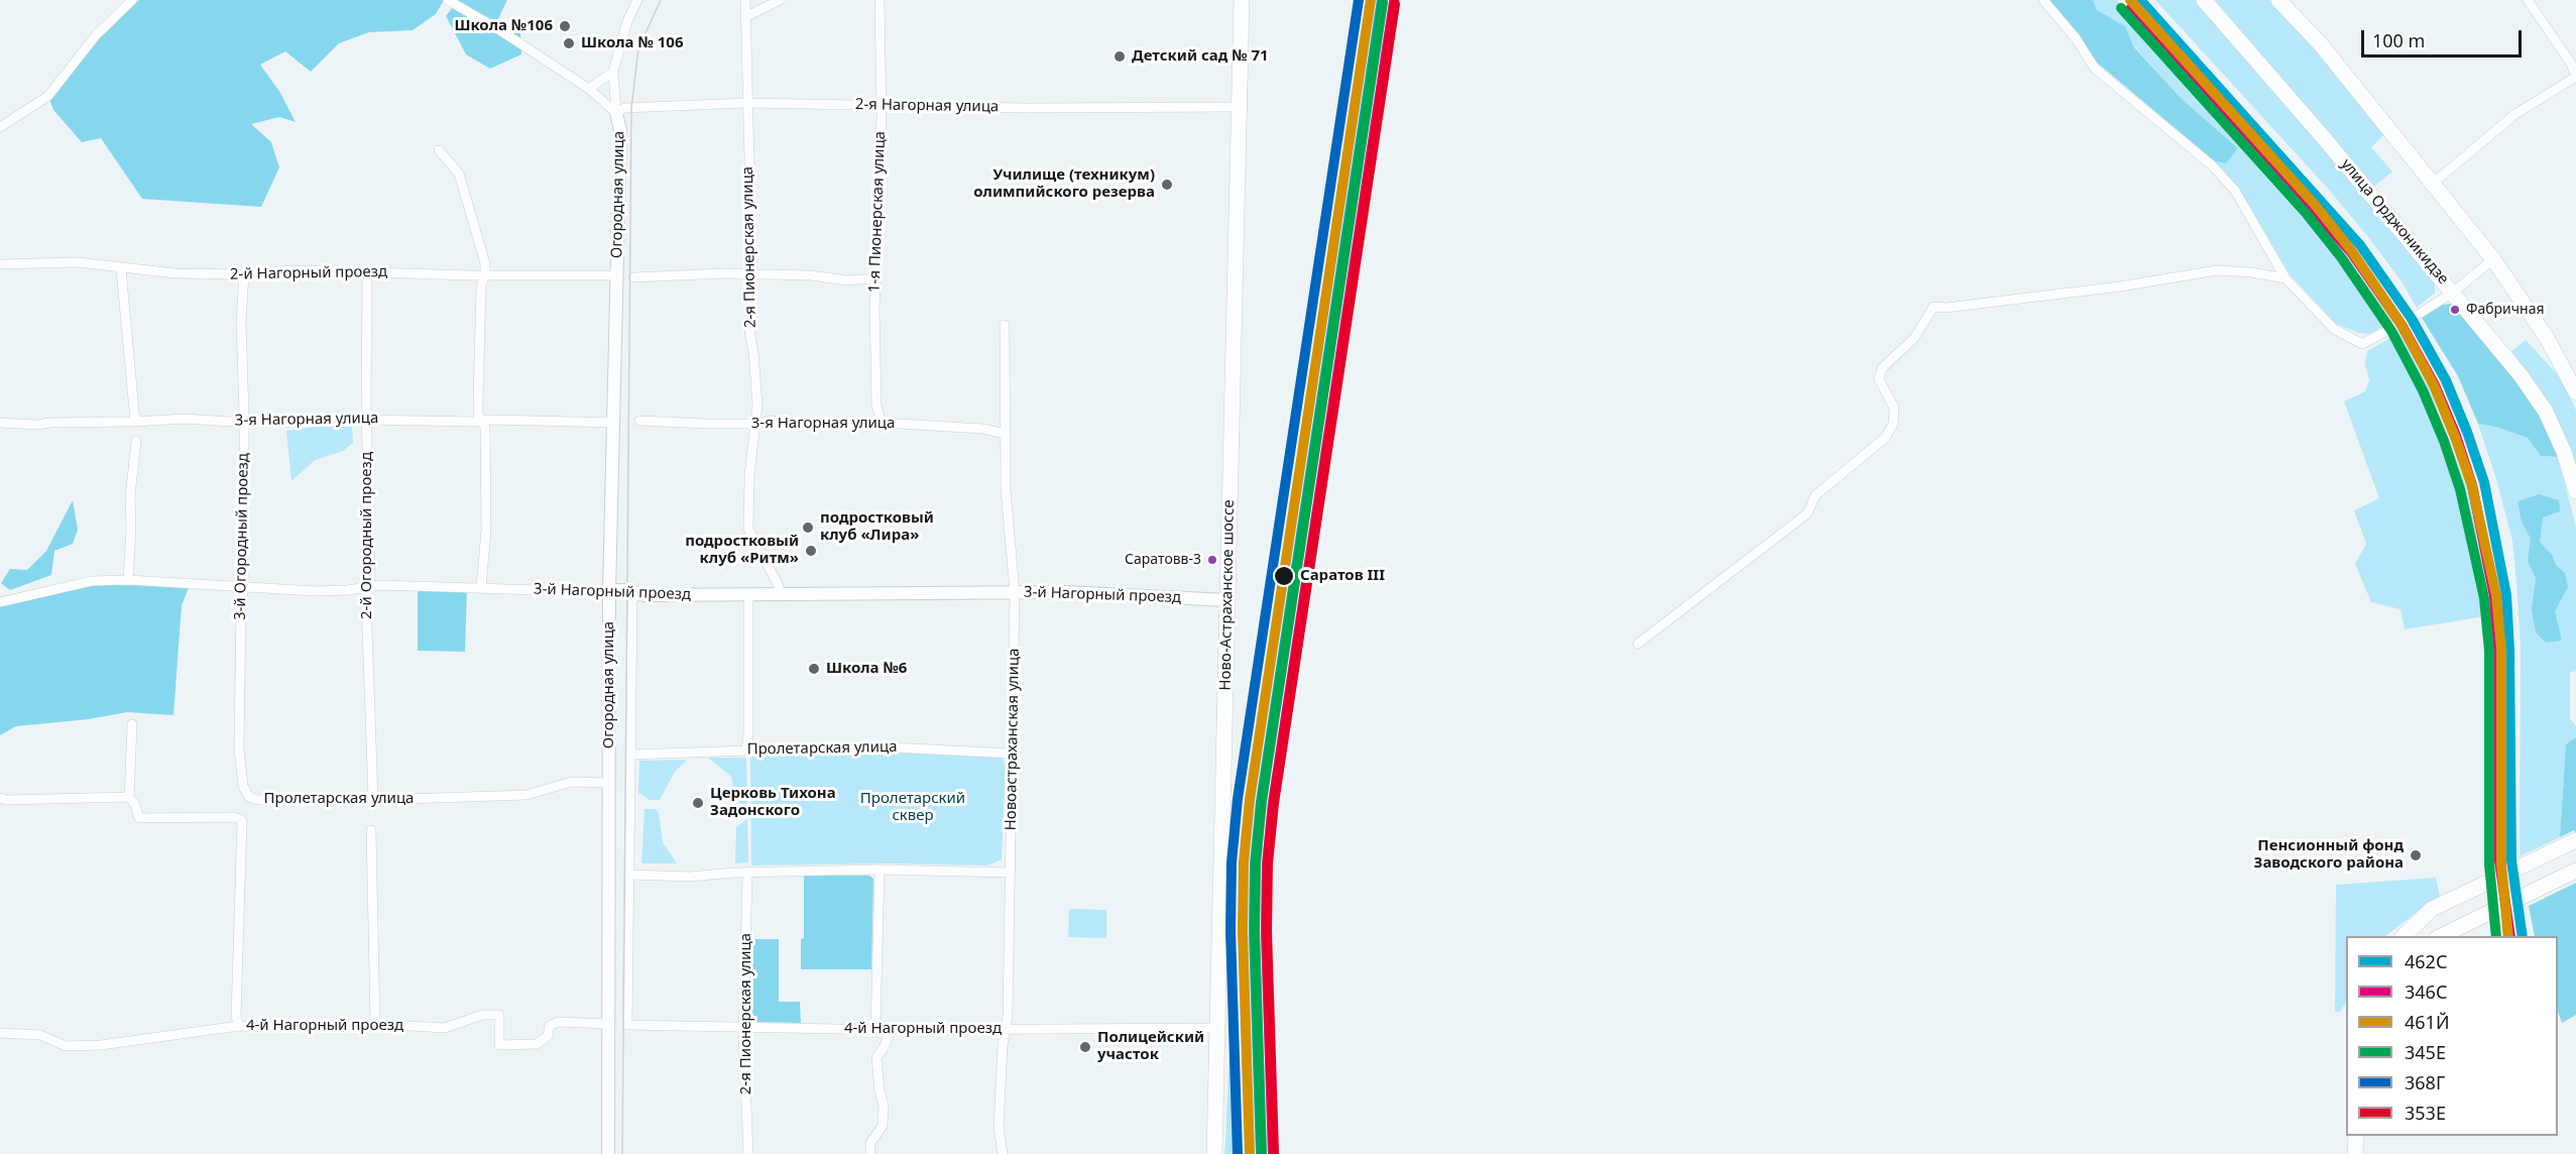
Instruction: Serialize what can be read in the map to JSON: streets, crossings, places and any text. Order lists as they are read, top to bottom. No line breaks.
{"streets":{"main road":["улица Орджоникидзе","Ново-Астраханское шоссе"],"street":["2-я Нагорная улица","Огородная улица","1-я Пионерская улица","2-я Пионерская улица","2-й Нагорный проезд","3-я Нагорная улица","2-й Огородный проезд","3-й Огородный проезд","3-й Нагорный проезд","Новоастраханская улица","Пролетарская улица","4-й Нагорный проезд"]},"crossings":[["2-я Нагорная улица","Огородная улица"],["2-я Нагорная улица","1-я Пионерская улица"],["2-я Нагорная улица","2-я Пионерская улица"],["2-я Нагорная улица","Ново-Астраханское шоссе"],["Огородная улица","2-й Нагорный проезд"],["Огородная улица","3-я Нагорная улица"],["Огородная улица","3-й Нагорный проезд"],["Огородная улица","Пролетарская улица"],["Огородная улица","4-й Нагорный проезд"],["1-я Пионерская улица","3-я Нагорная улица"],["2-я Пионерская улица","3-я Нагорная улица"],["2-я Пионерская улица","3-й Нагорный проезд"],["2-я Пионерская улица","4-й Нагорный проезд"],["2-й Нагорный проезд","2-й Огородный проезд"],["2-й Нагорный проезд","3-й Огородный проезд"],["3-я Нагорная улица","2-й Огородный проезд"],["3-я Нагорная улица","3-й Огородный проезд"],["3-я Нагорная улица","Новоастраханская улица"],["2-й Огородный проезд","3-й Нагорный проезд"],["2-й Огородный проезд","Пролетарская улица"],["3-й Огородный проезд","3-й Нагорный проезд"],["3-й Огородный проезд","Пролетарская улица"],["3-й Нагорный проезд","Ново-Астраханское шоссе"],["3-й Нагорный проезд","Новоастраханская улица"],["Ново-Астраханское шоссе","4-й Нагорный проезд"],["Новоастраханская улица","Пролетарская улица"],["Новоастраханская улица","4-й Нагорный проезд"]],"parks":["Пролетарский сквер"],"places":["Школа №106","Школа № 106","Детский сад № 71","Училище (техникум) олимпийского резерва","Фабричная","подростковый клуб «Лира»","подростковый клуб «Ритм»","Саратовв-3","Саратов III","Школа №6","Церковь Тихона Задонского","Пенсионный фонд Заводского района","Полицейский участок"],"lines":["transit line 462С","transit line 461Й","transit line 368Г","transit line 346С","transit line 345Е","transit line 353Е"],"legend":["462С","346С","461Й","345Е","368Г","353Е"],"scale_bar":"100 m"}
